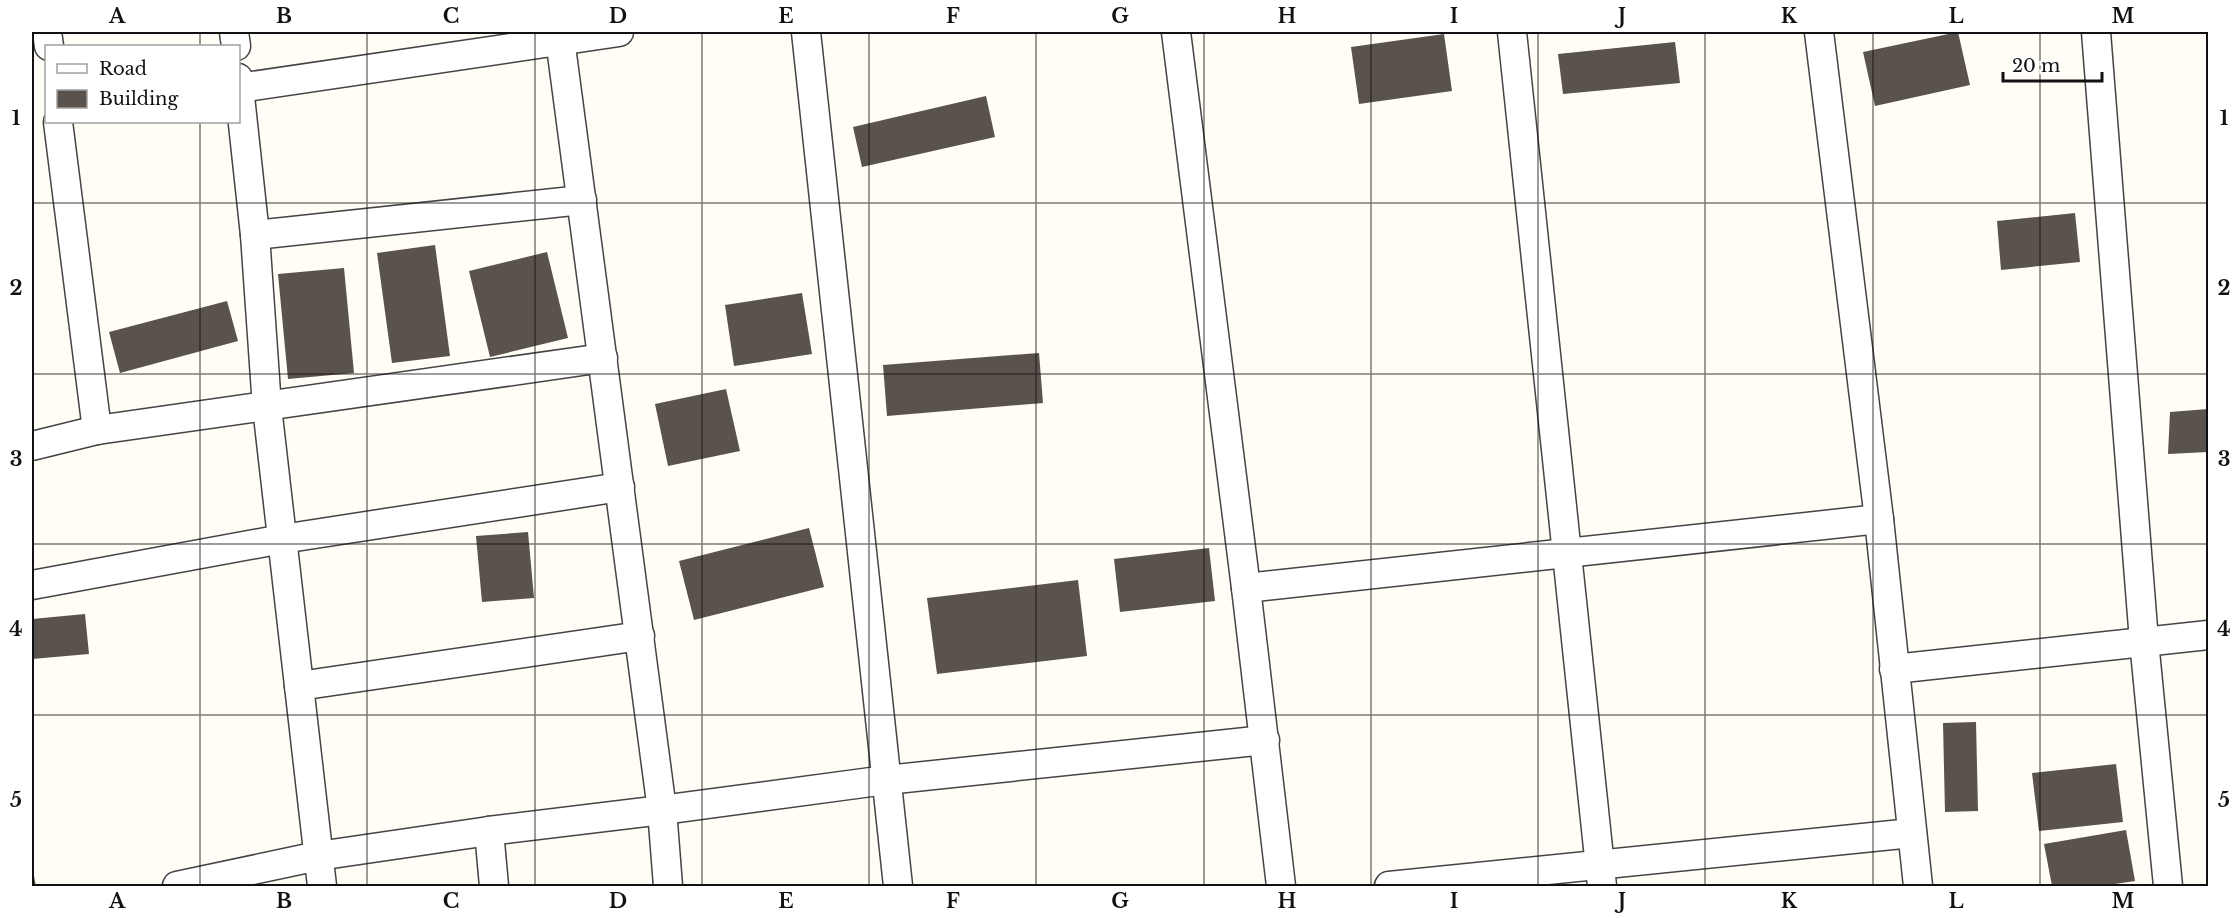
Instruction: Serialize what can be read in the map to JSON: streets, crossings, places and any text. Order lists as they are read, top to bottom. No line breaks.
{"legend":["Road","Building"],"scale_bar":"20 m","grid":{"columns":["A","B","C","D","E","F","G","H","I","J","K","L","M"],"rows":["1","2","3","4","5"]}}
